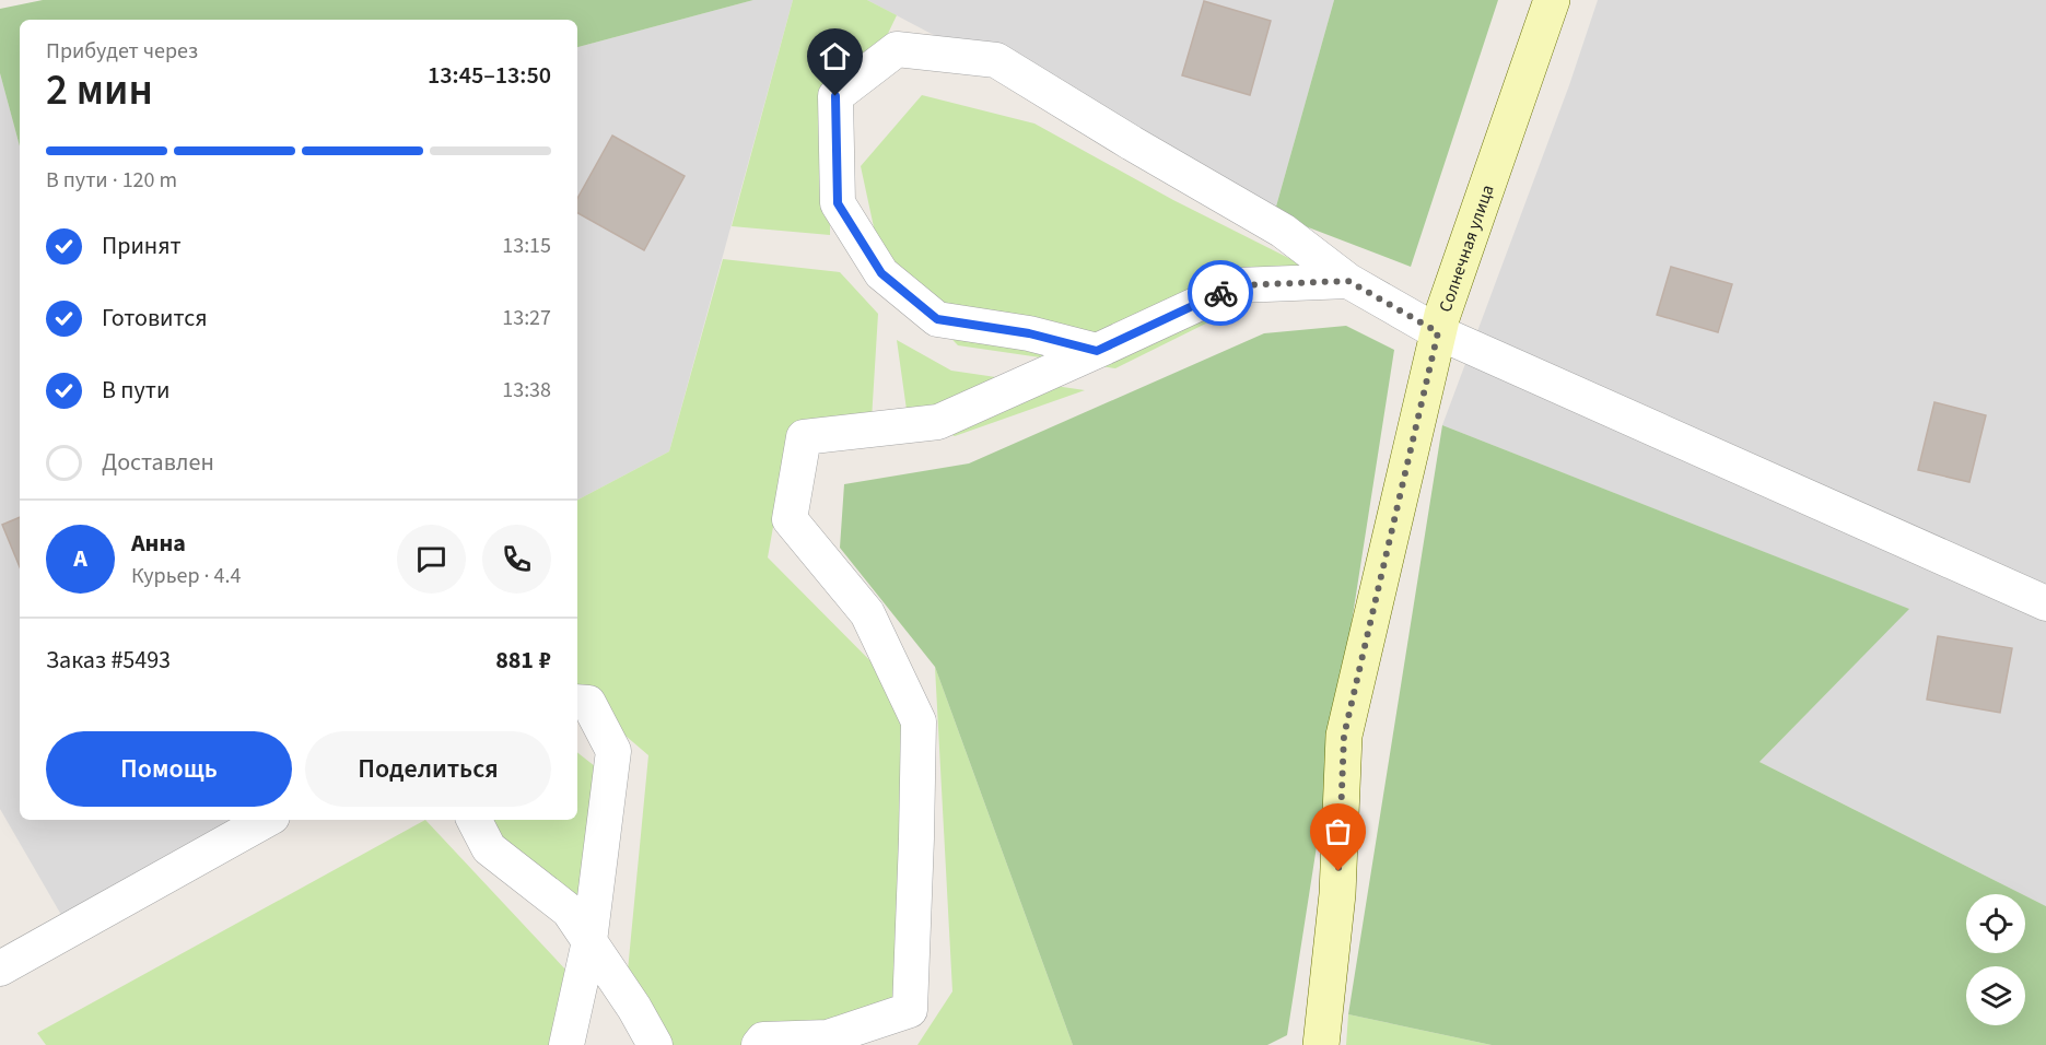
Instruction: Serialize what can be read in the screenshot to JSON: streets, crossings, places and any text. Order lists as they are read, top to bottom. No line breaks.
{"streets":{"street":["Солнечная улица"]},"page":{"heading":["2 мин","Прибудет через","13:45–13:50"],"panel":["Анна","Курьер · 4.4","Заказ #5493","881 ₽"],"bar":"В пути · 120 m","list":[["Принят","13:15"],["Готовится","13:27"],["В пути","13:38"],"Доставлен"],"round":"А","buttons":["Помощь","Поделиться"]}}
